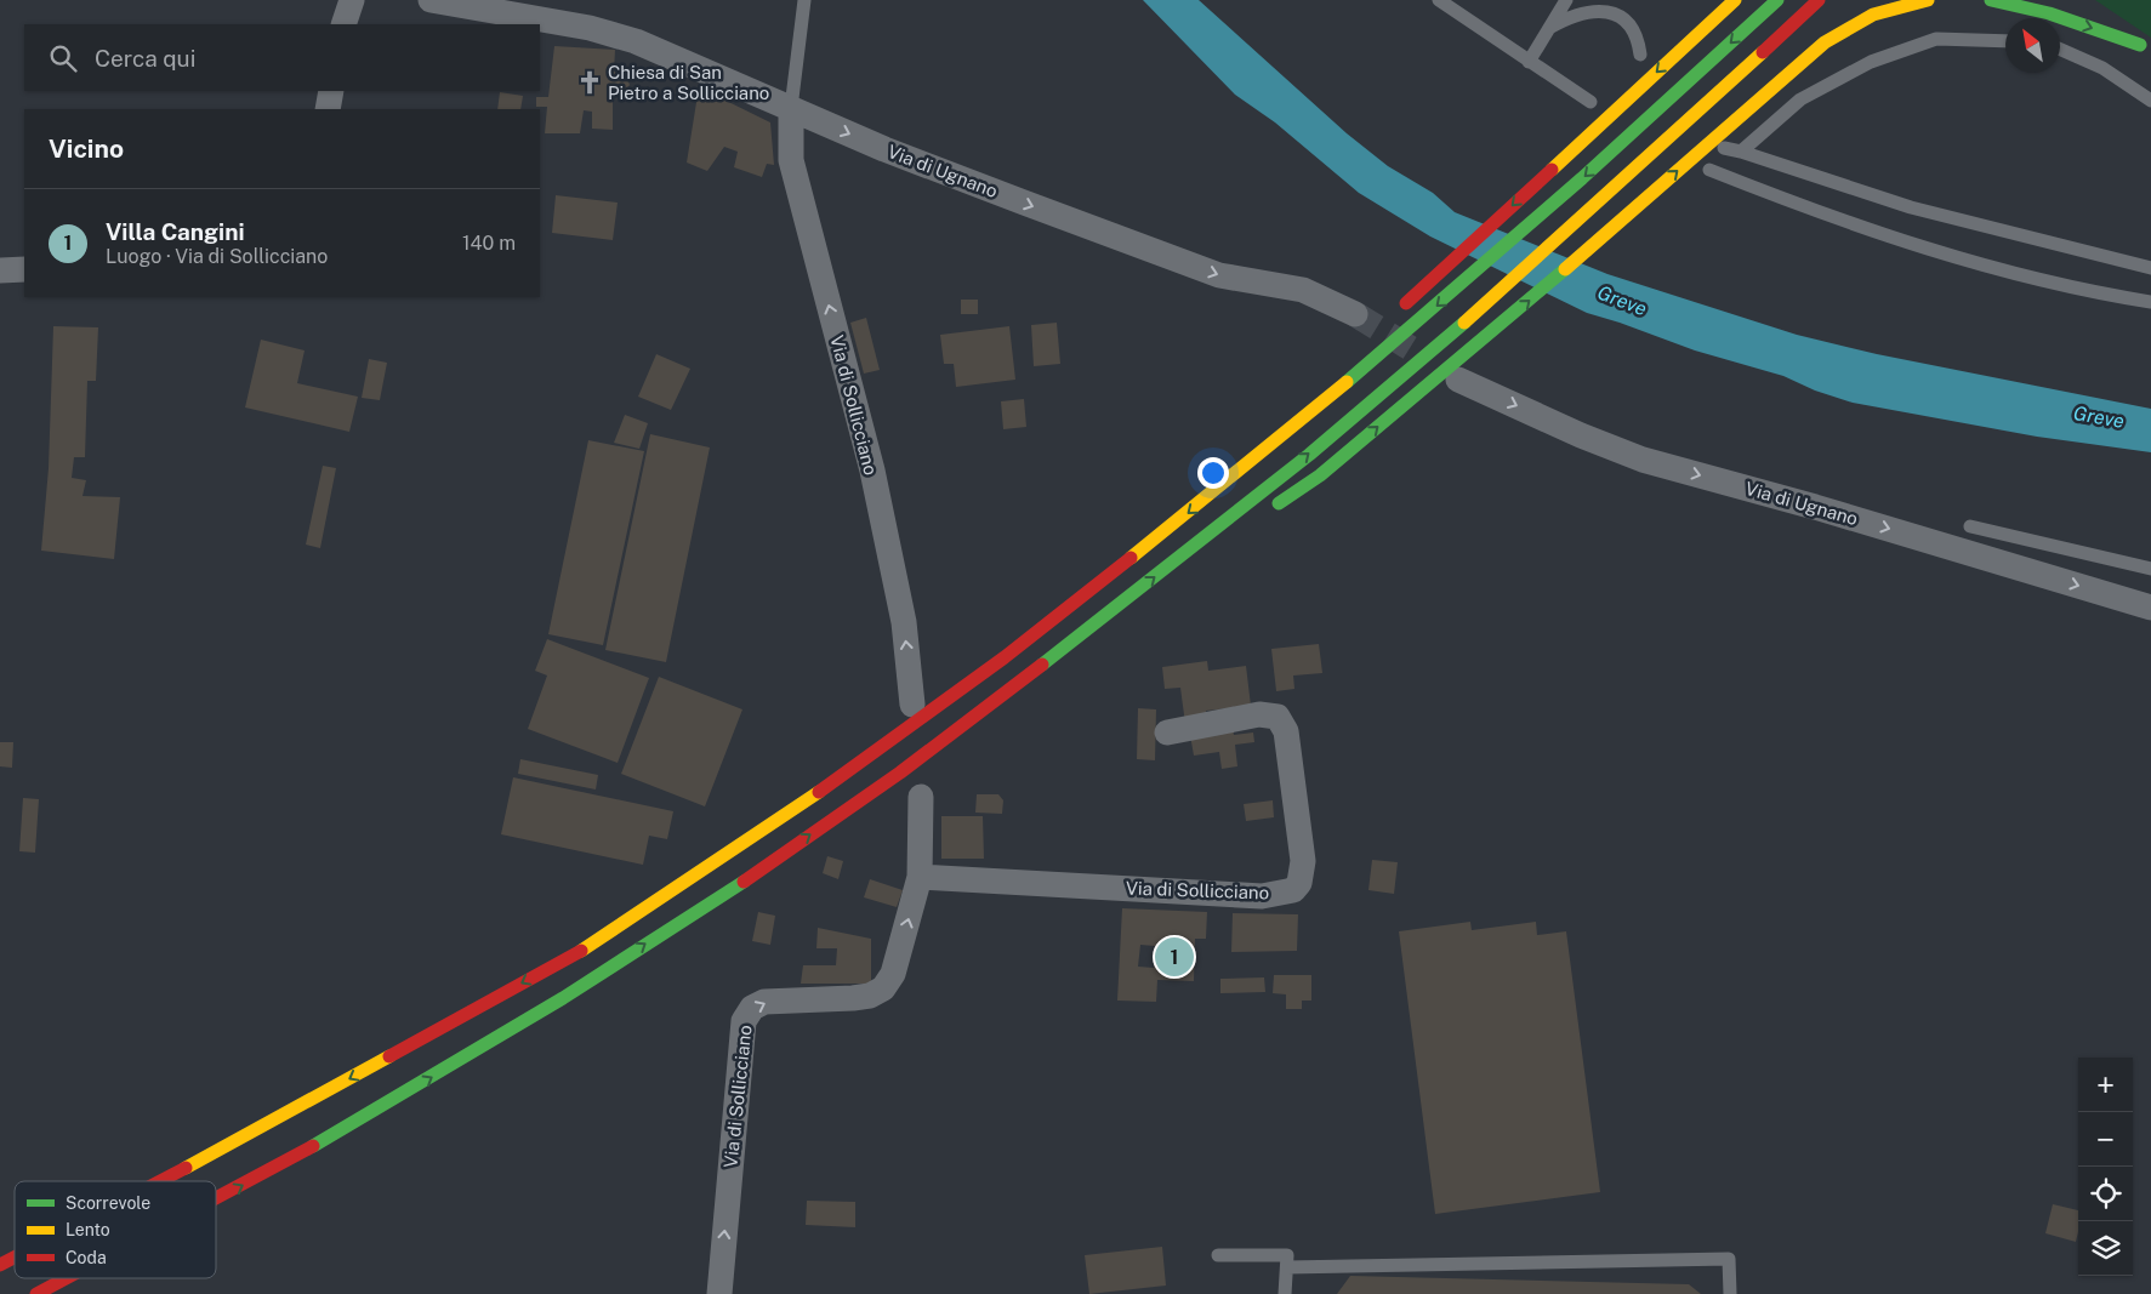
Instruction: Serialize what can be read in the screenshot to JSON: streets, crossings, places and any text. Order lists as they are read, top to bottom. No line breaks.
{"streets":{"street":["Via di Ugnano","Via di Sollicciano"]},"crossings":[["Via di Ugnano","Via di Sollicciano"]],"one_way":["Via di Ugnano","Via di Sollicciano"],"water":["Greve"],"places":{"church":["Chiesa di San Pietro a Sollicciano"]},"legend":["Scorrevole","Lento","Coda"],"north":"top left","page":{"search":"Cerca qui","heading":"Vicino","list":[{"mark":"1","name":"Villa Cangini","note":"Luogo · Via di Sollicciano","value":"140 m"}],"pins":"1","map_buttons":["+","−"]}}
